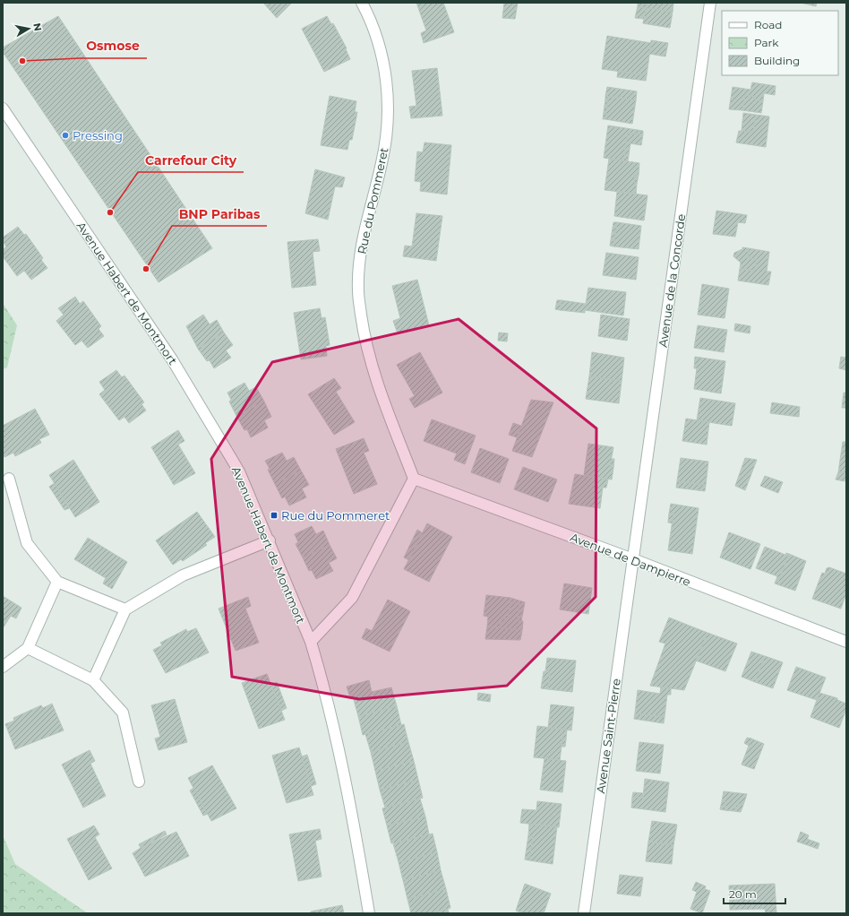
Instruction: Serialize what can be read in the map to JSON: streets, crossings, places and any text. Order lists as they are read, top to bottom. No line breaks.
{"streets":{"street":["Rue du Pommeret","Avenue de la Concorde","Avenue Habert de Montmort","Avenue de Dampierre","Avenue Saint-Pierre"]},"crossings":[["Rue du Pommeret","Avenue de Dampierre"],["Avenue de la Concorde","Avenue de Dampierre"],["Avenue de la Concorde","Avenue Saint-Pierre"],["Avenue de Dampierre","Avenue Saint-Pierre"]],"places":{"other":["Osmose","Pressing","Carrefour City","BNP Paribas"],"transit":["Rue du Pommeret"]},"legend":["Road","Park","Building"],"scale_bar":"20 m","north":"right"}
